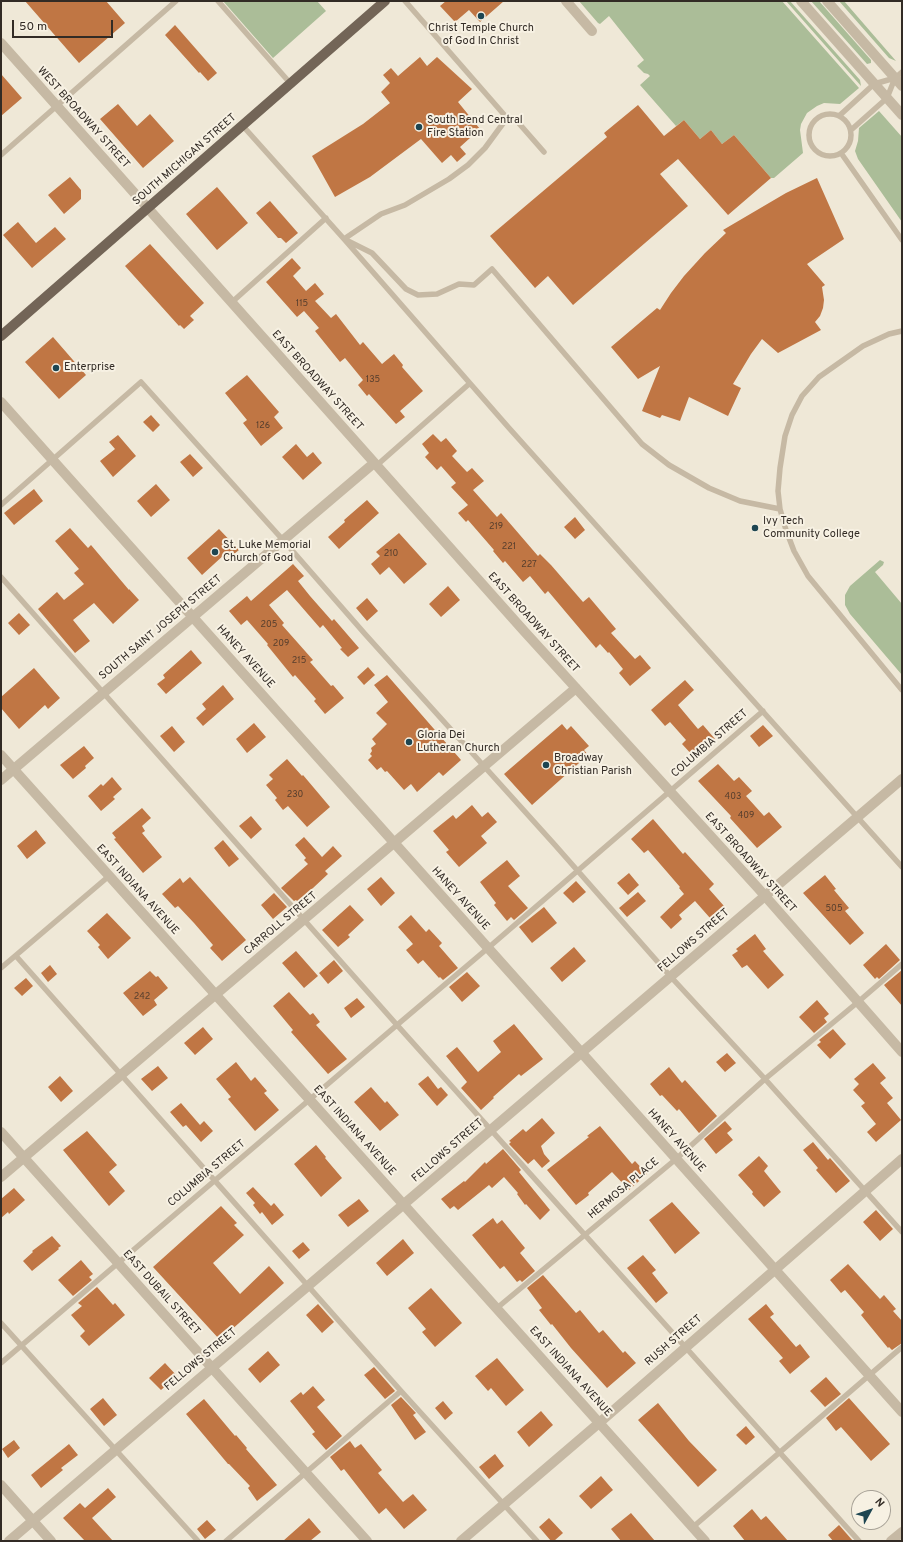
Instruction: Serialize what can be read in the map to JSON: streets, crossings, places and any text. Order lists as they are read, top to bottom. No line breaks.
{"streets":{"main road":["SOUTH MICHIGAN STREET"],"street":["WEST BROADWAY STREET","EAST BROADWAY STREET","SOUTH SAINT JOSEPH STREET","HANEY AVENUE","EAST INDIANA AVENUE","CARROLL STREET","FELLOWS STREET","EAST DUBAIL STREET","RUSH STREET"],"lane":["COLUMBIA STREET","HERMOSA PLACE"]},"crossings":[["WEST BROADWAY STREET","SOUTH MICHIGAN STREET"],["WEST BROADWAY STREET","EAST BROADWAY STREET"],["SOUTH MICHIGAN STREET","EAST BROADWAY STREET"],["EAST BROADWAY STREET","SOUTH SAINT JOSEPH STREET"],["EAST BROADWAY STREET","COLUMBIA STREET"],["EAST BROADWAY STREET","CARROLL STREET"],["EAST BROADWAY STREET","FELLOWS STREET"],["EAST BROADWAY STREET","HERMOSA PLACE"],["SOUTH SAINT JOSEPH STREET","HANEY AVENUE"],["SOUTH SAINT JOSEPH STREET","EAST INDIANA AVENUE"],["HANEY AVENUE","COLUMBIA STREET"],["HANEY AVENUE","CARROLL STREET"],["HANEY AVENUE","FELLOWS STREET"],["HANEY AVENUE","HERMOSA PLACE"],["HANEY AVENUE","RUSH STREET"],["COLUMBIA STREET","EAST INDIANA AVENUE"],["COLUMBIA STREET","EAST DUBAIL STREET"],["EAST INDIANA AVENUE","CARROLL STREET"],["EAST INDIANA AVENUE","FELLOWS STREET"],["EAST INDIANA AVENUE","HERMOSA PLACE"],["EAST INDIANA AVENUE","RUSH STREET"],["CARROLL STREET","EAST DUBAIL STREET"],["FELLOWS STREET","EAST DUBAIL STREET"]],"places":["Christ Temple Church of God In Christ","South Bend Central Fire Station","Enterprise","Ivy Tech Community College","St. Luke Memorial Church of God","Gloria Dei Lutheran Church","Broadway Christian Parish"],"house_numbers":["115","135","126","219","221","210","227","205","209","215","230","403","409","505","242"],"scale_bar":"50 m","north":"top right"}
